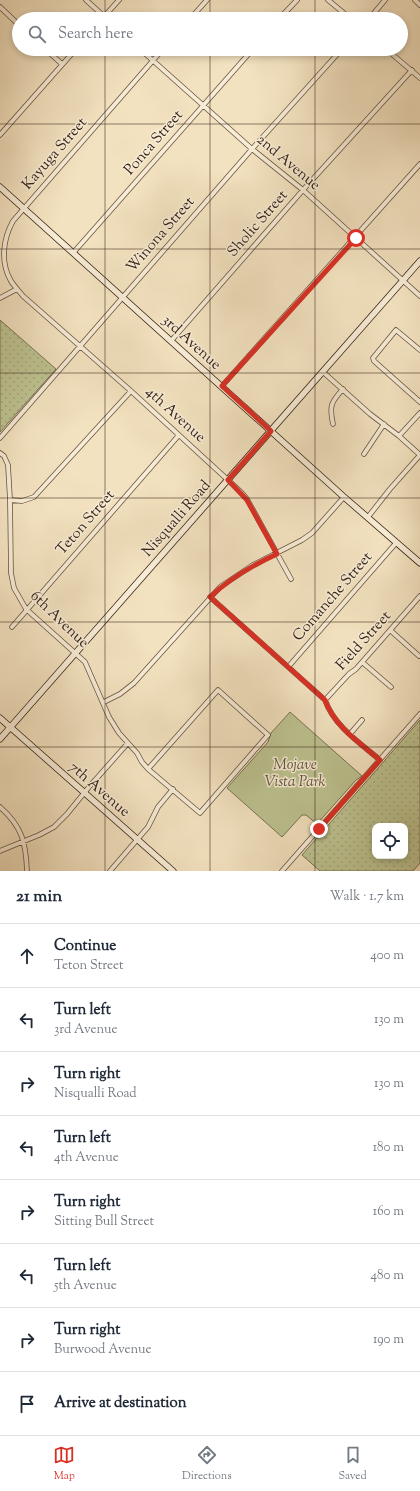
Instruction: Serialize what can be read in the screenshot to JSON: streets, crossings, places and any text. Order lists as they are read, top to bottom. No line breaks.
{"streets":{"main road":["3rd Avenue","Nisqualli Road","7th Avenue"],"street":["Ponca Street","Kayuga Street","2nd Avenue","Sholic Street","Winona Street","4th Avenue","Teton Street","Comanche Street","6th Avenue","Field Street"]},"crossings":[["Ponca Street","2nd Avenue"],["Ponca Street","3rd Avenue"],["Kayuga Street","2nd Avenue"],["Kayuga Street","3rd Avenue"],["Kayuga Street","4th Avenue"],["2nd Avenue","Sholic Street"],["2nd Avenue","Winona Street"],["2nd Avenue","Nisqualli Road"],["Sholic Street","3rd Avenue"],["Winona Street","3rd Avenue"],["Winona Street","4th Avenue"],["3rd Avenue","Nisqualli Road"],["3rd Avenue","Comanche Street"],["4th Avenue","Nisqualli Road"],["4th Avenue","Teton Street"],["Nisqualli Road","6th Avenue"],["Nisqualli Road","7th Avenue"],["Teton Street","6th Avenue"]],"parks":["Mojave Vista Park"],"page":{"search":"Search here","heading":["21 min","Walk · 1.7 km"],"list":[["Continue","Teton Street","400 m"],["Turn left","3rd Avenue","130 m"],["Turn right","Nisqualli Road","130 m"],["Turn left","4th Avenue","180 m"],["Turn right","Sitting Bull Street","160 m"],["Turn left","5th Avenue","480 m"],["Turn right","Burwood Avenue","190 m"],"Arrive at destination"],"nav":["Map","Directions","Saved"]}}
